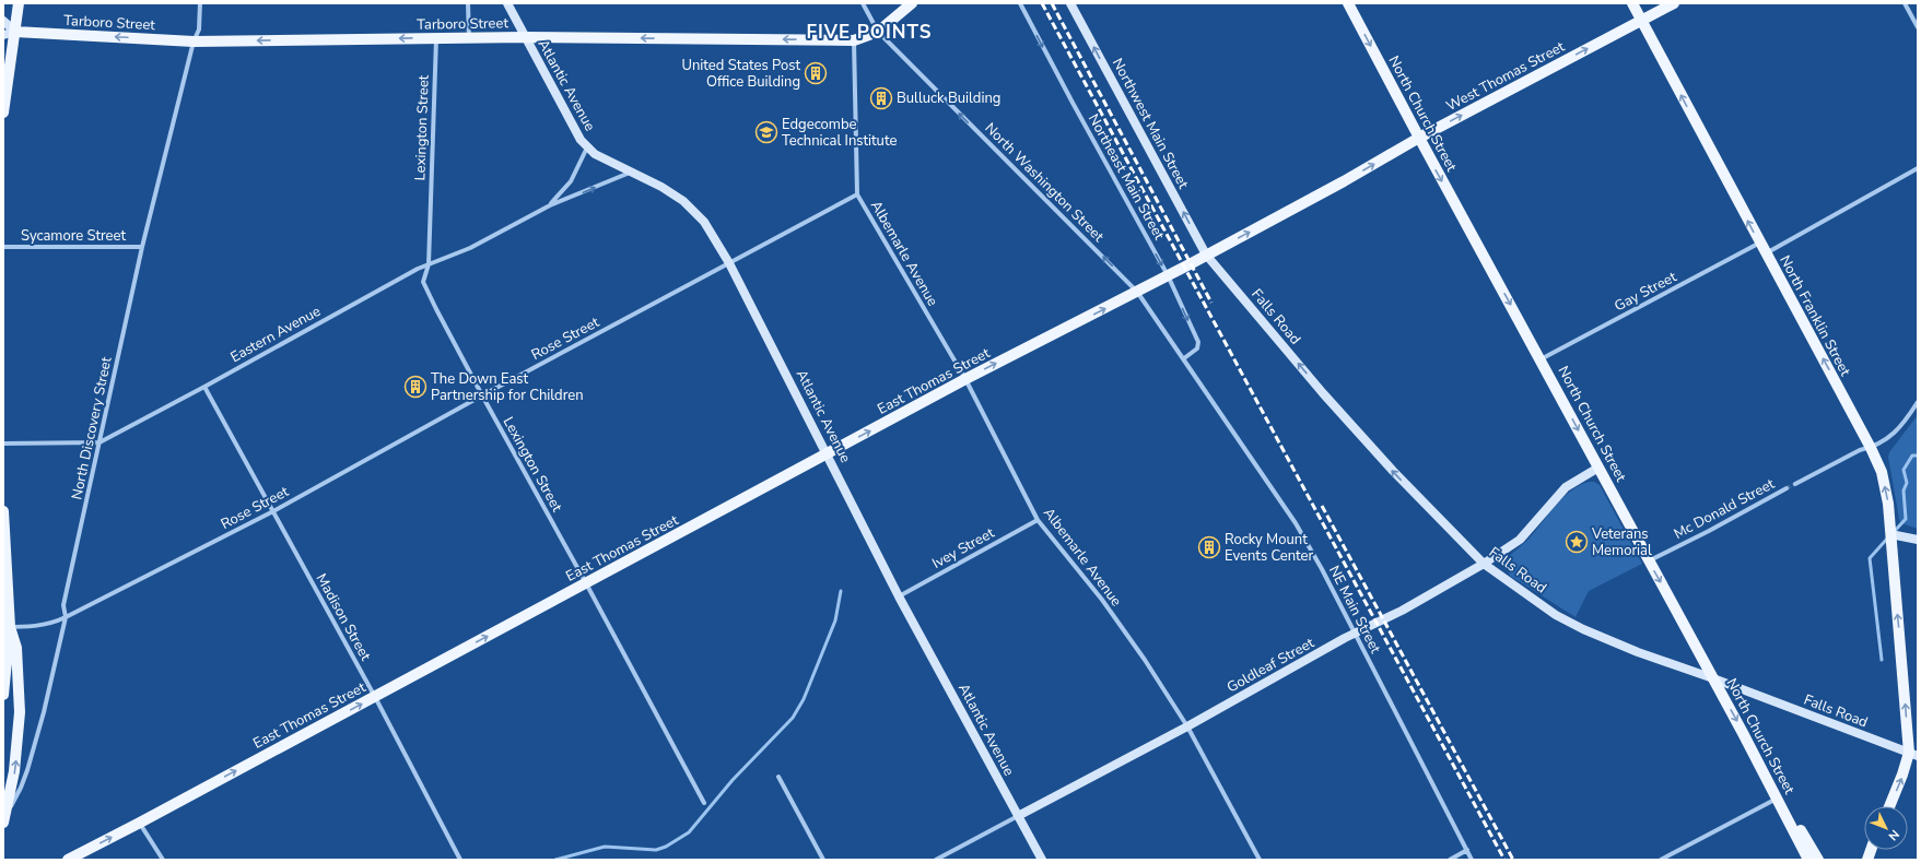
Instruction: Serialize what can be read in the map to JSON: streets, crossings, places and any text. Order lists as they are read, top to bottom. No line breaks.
{"streets":{"main road":["Tarboro Street","West Thomas Street","North Church Street","North Franklin Street","East Thomas Street"],"street":["Atlantic Avenue","Northwest Main Street","Lexington Street","Northeast Main Street","North Washington Street","Sycamore Street","Albemarle Avenue","Gay Street","Falls Road","Eastern Avenue","Rose Street","North Discovery Street","Mc Donald Street","Ivey Street","NE Main Street","Madison Street","Goldleaf Street"]},"crossings":[["Tarboro Street","Atlantic Avenue"],["Tarboro Street","Lexington Street"],["Tarboro Street","North Washington Street"],["Tarboro Street","North Discovery Street"],["West Thomas Street","North Church Street"],["West Thomas Street","Northwest Main Street"],["West Thomas Street","North Franklin Street"],["West Thomas Street","Falls Road"],["West Thomas Street","East Thomas Street"],["Atlantic Avenue","Eastern Avenue"],["Atlantic Avenue","Rose Street"],["Atlantic Avenue","East Thomas Street"],["Atlantic Avenue","Ivey Street"],["Atlantic Avenue","Goldleaf Street"],["North Church Street","Gay Street"],["North Church Street","Falls Road"],["North Church Street","Mc Donald Street"],["North Church Street","Goldleaf Street"],["Northwest Main Street","Falls Road"],["Lexington Street","Eastern Avenue"],["Lexington Street","Rose Street"],["Lexington Street","East Thomas Street"],["Northeast Main Street","North Washington Street"],["Northeast Main Street","East Thomas Street"],["Northeast Main Street","NE Main Street"],["North Washington Street","East Thomas Street"],["North Washington Street","NE Main Street"],["Sycamore Street","North Discovery Street"],["Albemarle Avenue","Rose Street"],["Albemarle Avenue","East Thomas Street"],["Albemarle Avenue","Ivey Street"],["Albemarle Avenue","Goldleaf Street"],["Gay Street","North Franklin Street"],["North Franklin Street","Falls Road"],["North Franklin Street","Mc Donald Street"],["Falls Road","Goldleaf Street"],["Eastern Avenue","North Discovery Street"],["Eastern Avenue","Madison Street"],["Rose Street","North Discovery Street"],["Rose Street","Madison Street"],["East Thomas Street","Madison Street"],["NE Main Street","Goldleaf Street"]],"one_way":["Tarboro Street","West Thomas Street","North Church Street","Northwest Main Street","Northeast Main Street","North Washington Street","North Franklin Street","Falls Road","East Thomas Street"],"districts":["FIVE POINTS"],"places":{"building":["United States Post Office Building","Bulluck Building","The Down East Partnership for Children","Rocky Mount Events Center"],"school or university":["Edgecombe Technical Institute"],"place":["Veterans Memorial"]},"north":"bottom right"}
